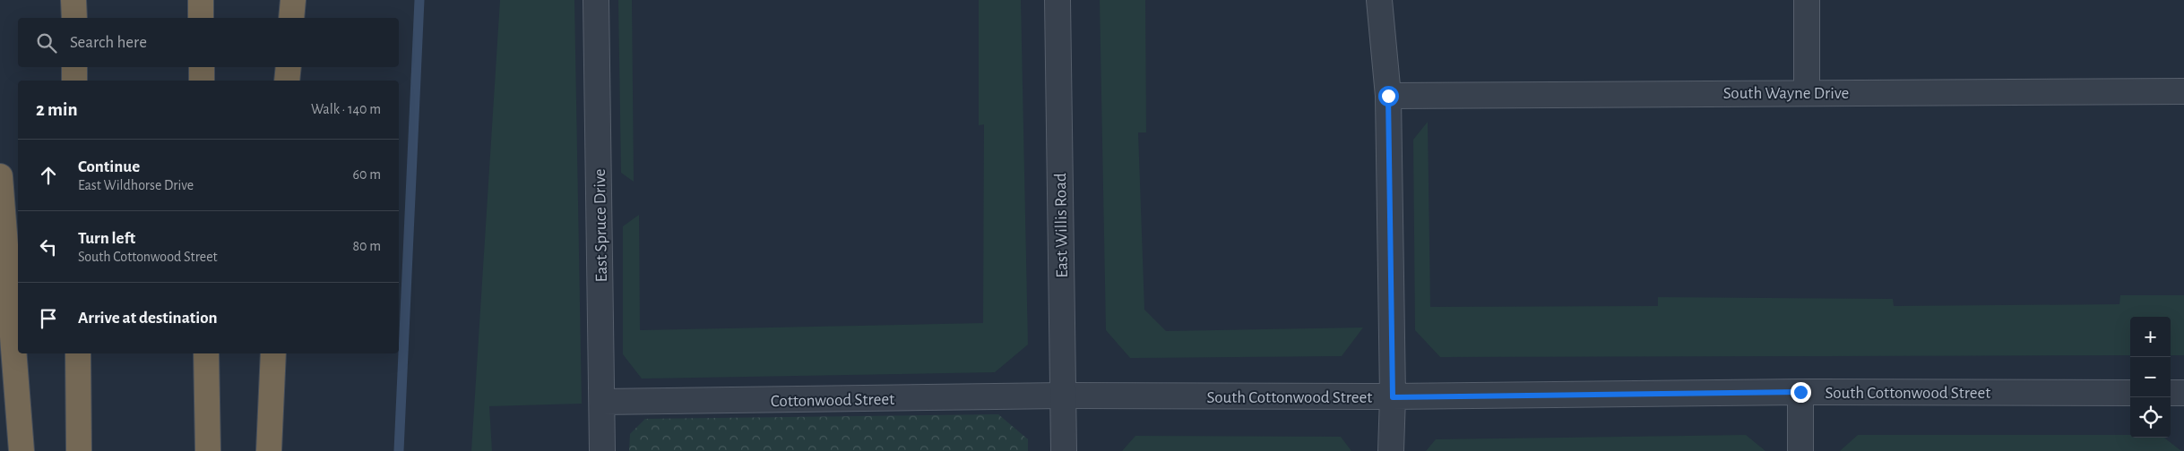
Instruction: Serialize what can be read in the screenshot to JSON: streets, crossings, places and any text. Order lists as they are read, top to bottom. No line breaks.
{"streets":{"street":["South Wayne Drive","East Spruce Drive","East Willis Road","South Cottonwood Street","Cottonwood Street"]},"crossings":[["East Spruce Drive","Cottonwood Street"],["East Willis Road","South Cottonwood Street"],["East Willis Road","Cottonwood Street"],["South Cottonwood Street","Cottonwood Street"]],"page":{"search":"Search here","heading":["2 min","Walk · 140 m"],"list":[["Continue","East Wildhorse Drive","60 m"],["Turn left","South Cottonwood Street","80 m"],"Arrive at destination"],"map_buttons":["+","−"]}}
